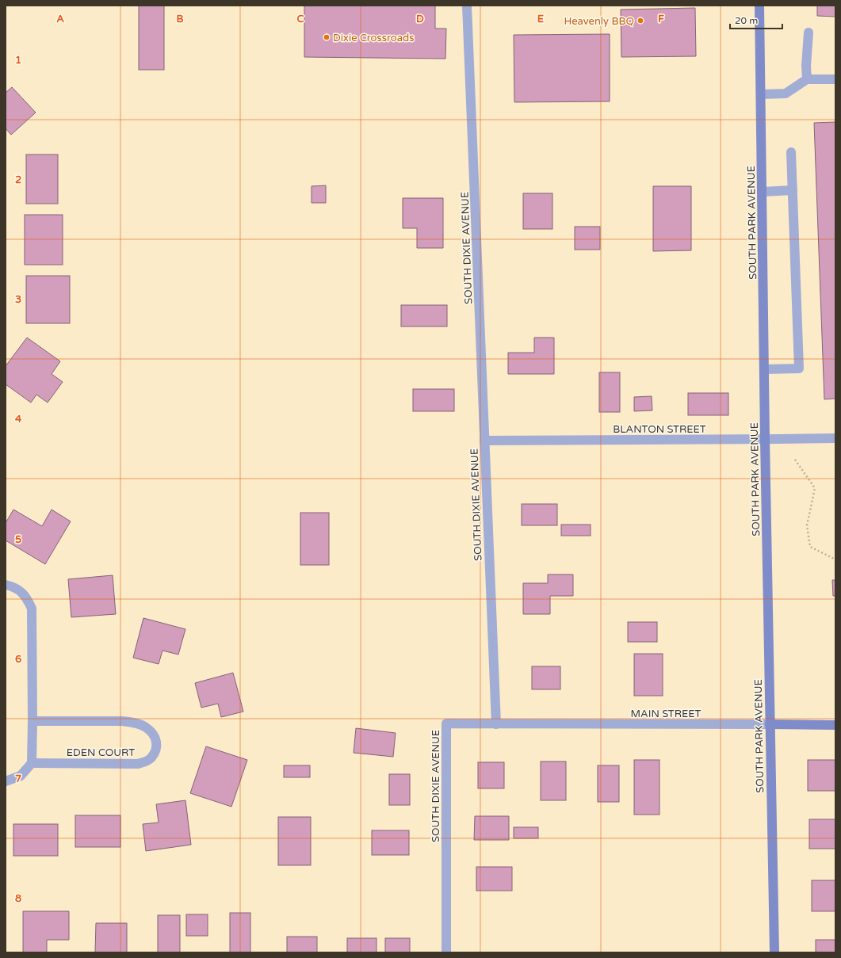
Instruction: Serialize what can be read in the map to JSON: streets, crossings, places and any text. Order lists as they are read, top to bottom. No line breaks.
{"streets":{"street":["SOUTH PARK AVENUE","SOUTH DIXIE AVENUE","BLANTON STREET","MAIN STREET","EDEN COURT"]},"crossings":[["SOUTH PARK AVENUE","BLANTON STREET"],["SOUTH PARK AVENUE","MAIN STREET"],["SOUTH DIXIE AVENUE","BLANTON STREET"],["SOUTH DIXIE AVENUE","MAIN STREET"]],"places":["Heavenly BBQ","Dixie Crossroads"],"scale_bar":"20 m","grid":{"columns":["A","B","C","D","E","F"],"rows":["1","2","3","4","5","6","7","8"]}}
